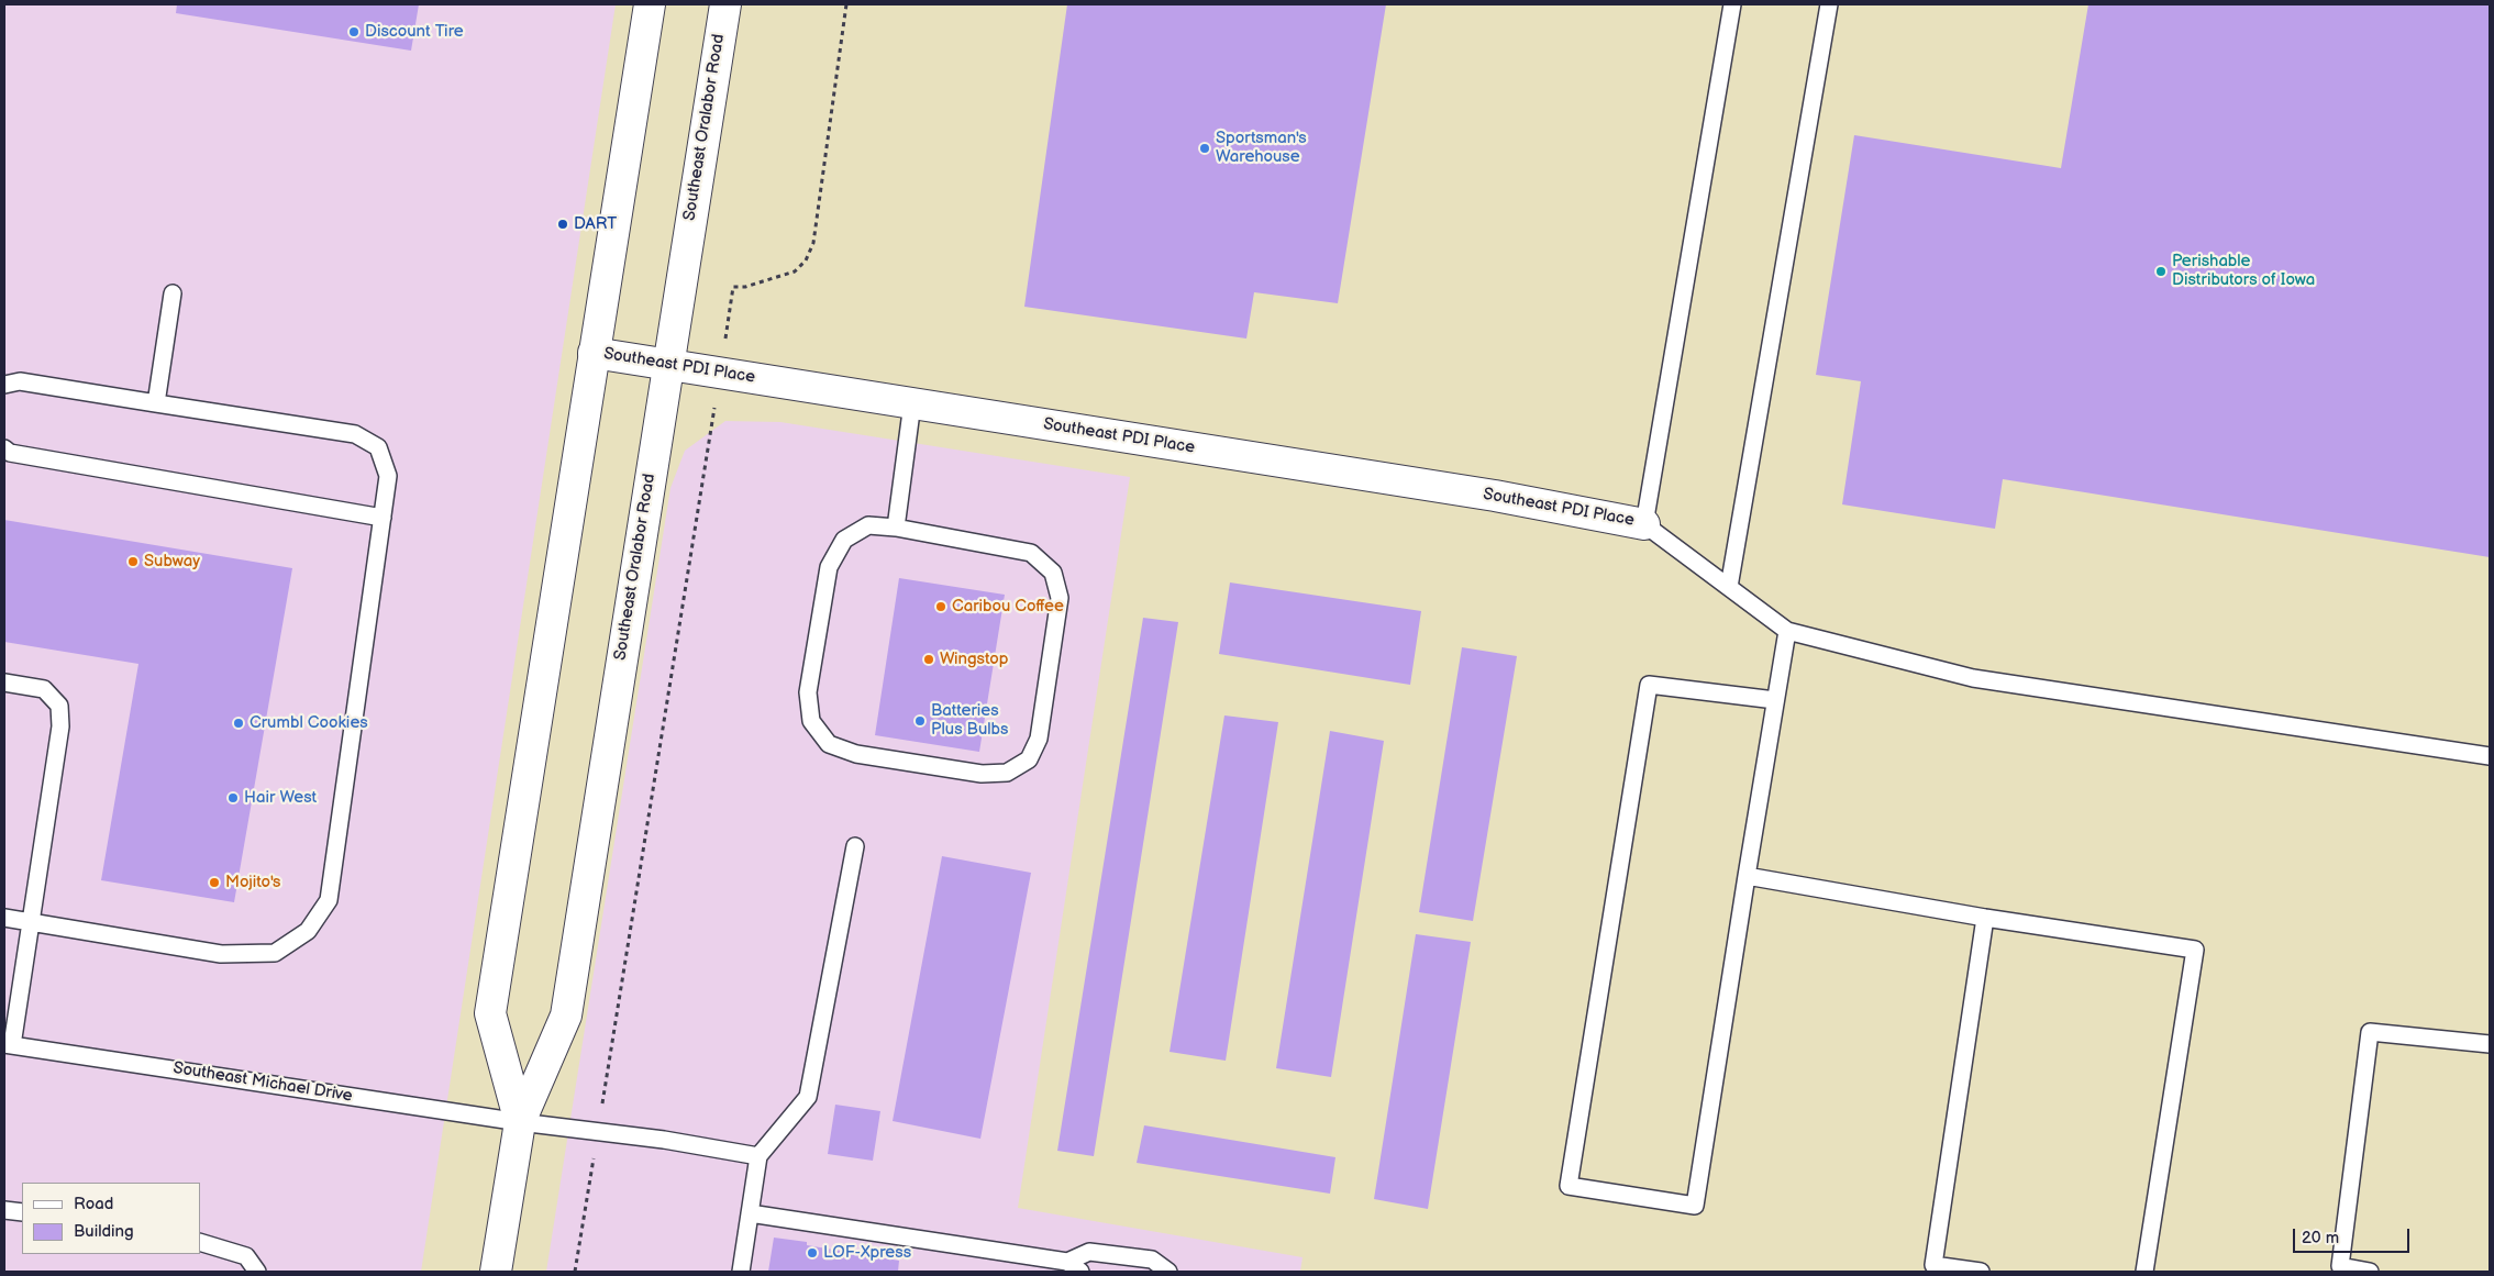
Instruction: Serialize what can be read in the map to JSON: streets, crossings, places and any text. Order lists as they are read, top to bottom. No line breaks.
{"streets":{"main road":["Southeast Oralabor Road","Southeast PDI Place"],"lane":["Southeast Michael Drive"]},"crossings":[["Southeast Oralabor Road","Southeast PDI Place"],["Southeast Oralabor Road","Southeast Michael Drive"]],"places":["Discount Tire","Sportsman's Warehouse","DART","Perishable Distributors of Iowa","Subway","Caribou Coffee","Wingstop","Batteries Plus Bulbs","Crumbl Cookies","Hair West","Mojito's","LOF-Xpress"],"legend":["Road","Building"],"scale_bar":"20 m"}
